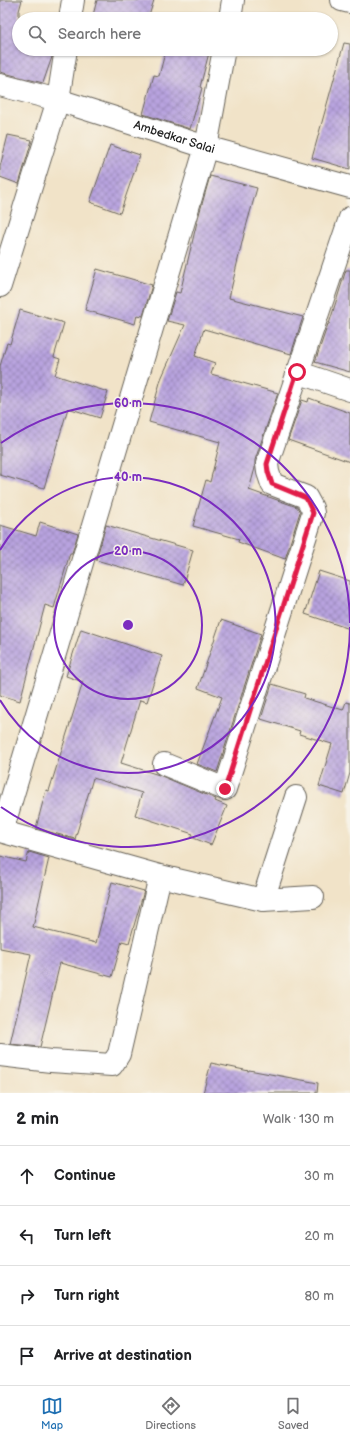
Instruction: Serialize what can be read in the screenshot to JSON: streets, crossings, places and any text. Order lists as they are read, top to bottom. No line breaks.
{"streets":{"street":["Ambedkar Salai"]},"page":{"search":"Search here","heading":["2 min","Walk · 130 m"],"list":[["Continue","30 m"],["Turn left","20 m"],["Turn right","80 m"],"Arrive at destination"],"nav":["Map","Directions","Saved"]},"rings":["60 m","40 m","20 m"]}
